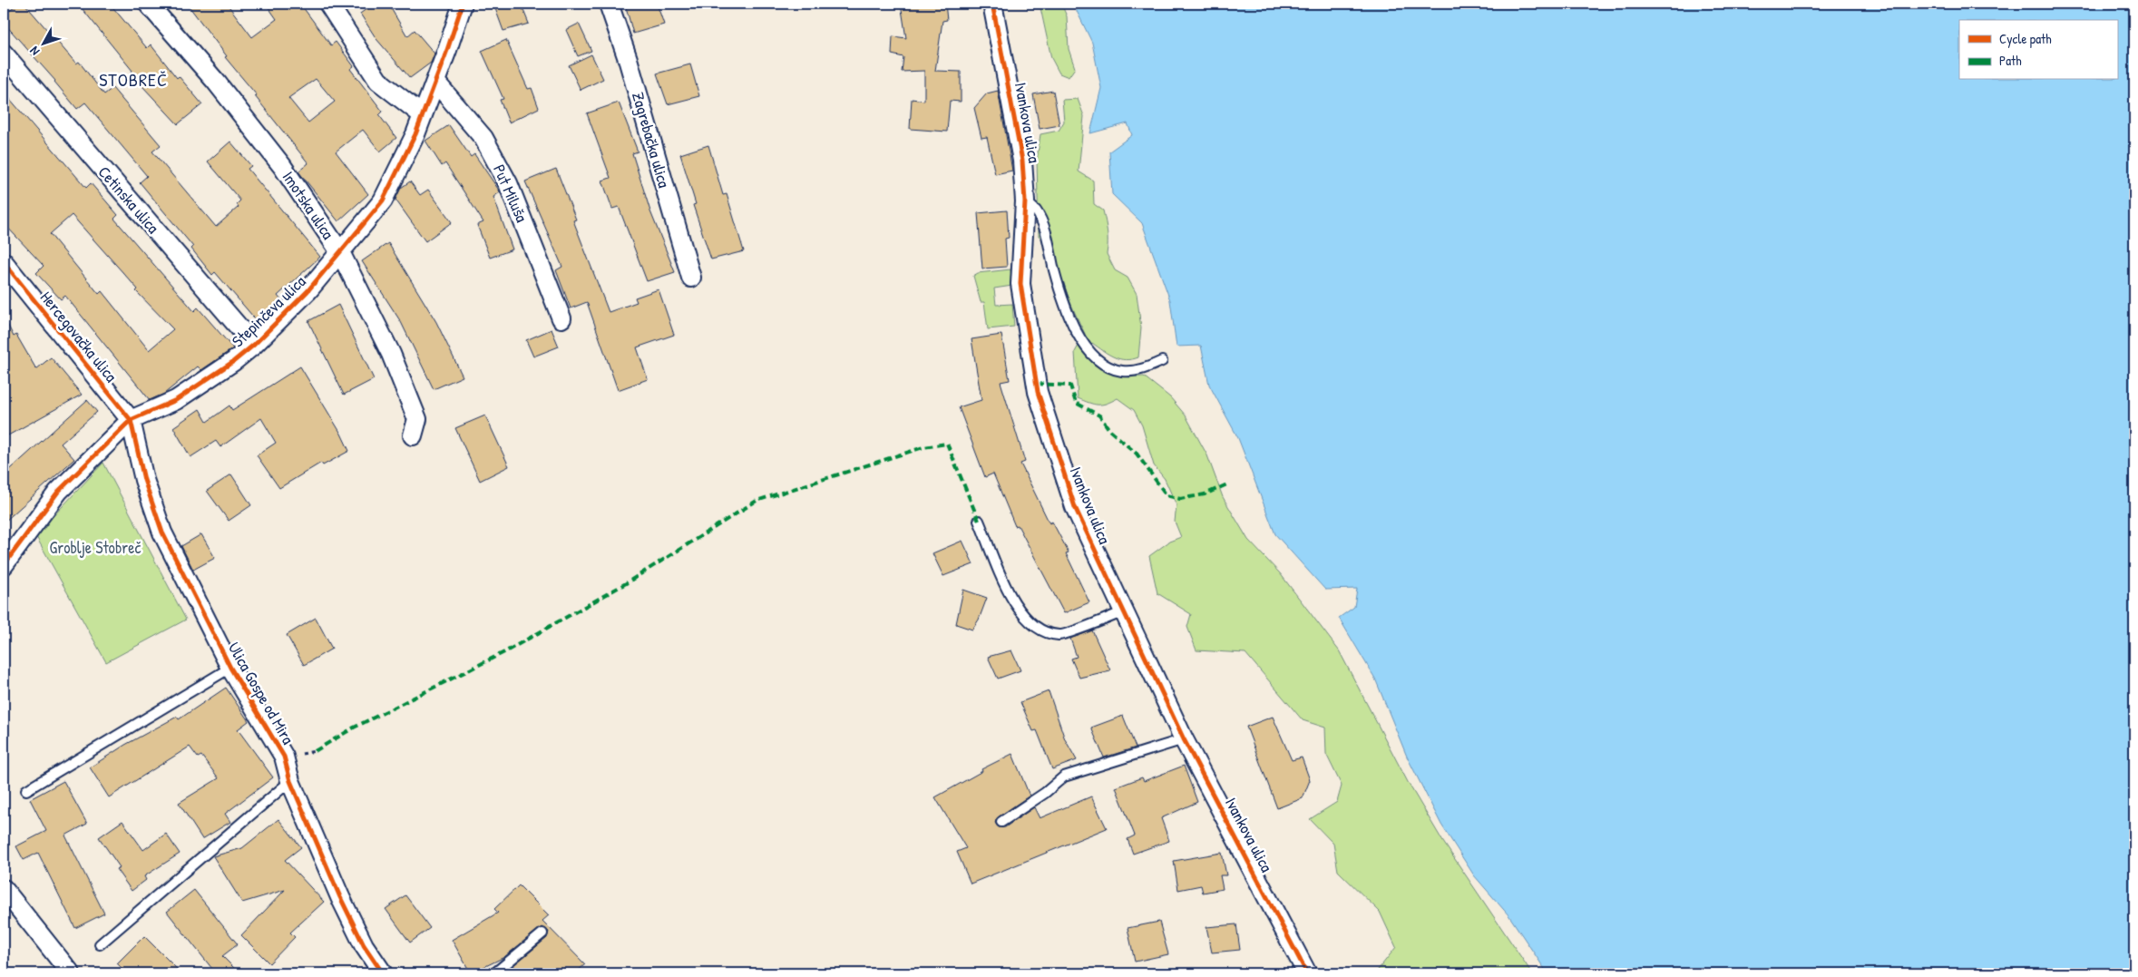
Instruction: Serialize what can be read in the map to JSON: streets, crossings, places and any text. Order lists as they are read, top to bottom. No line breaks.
{"streets":{"street":["Ivankova ulica","Zagrebačka ulica","Put Miluša","Cetinska ulica","Imotska ulica","Stepinčeva ulica","Hercegovačka ulica","Ulica Gospe od Mira"]},"crossings":[["Put Miluša","Stepinčeva ulica"],["Cetinska ulica","Stepinčeva ulica"],["Imotska ulica","Stepinčeva ulica"],["Stepinčeva ulica","Hercegovačka ulica"],["Stepinčeva ulica","Ulica Gospe od Mira"],["Hercegovačka ulica","Ulica Gospe od Mira"]],"districts":["STOBREČ"],"parks":["Groblje Stobreč"],"legend":["Cycle path","Path"],"north":"bottom left"}
